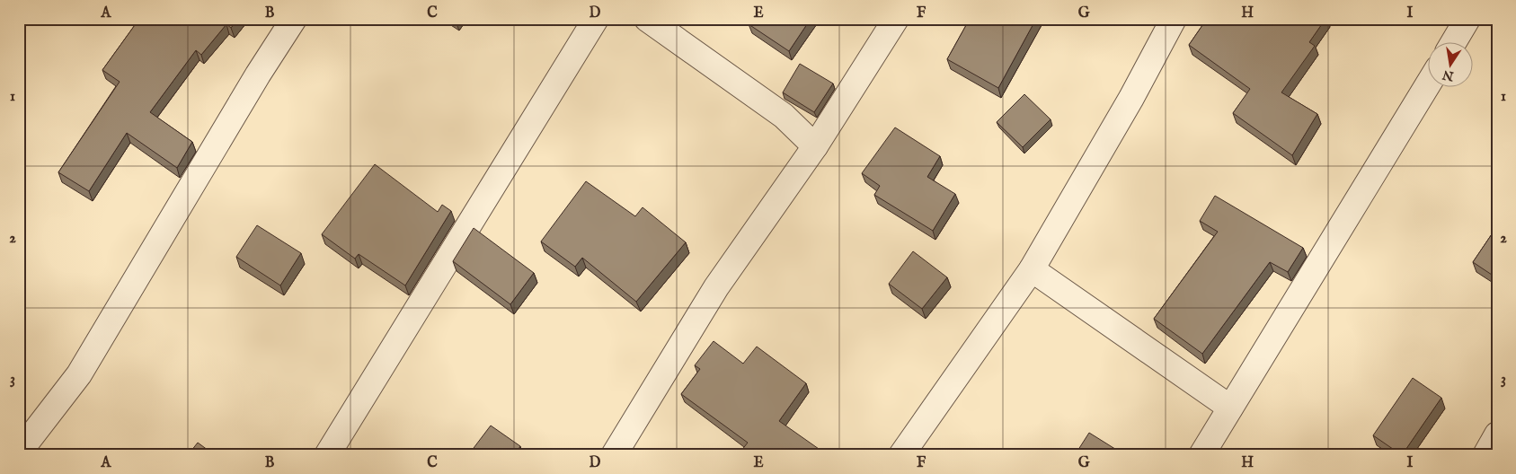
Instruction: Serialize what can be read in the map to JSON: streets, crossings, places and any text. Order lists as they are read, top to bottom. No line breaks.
{"north":"bottom","grid":{"columns":["A","B","C","D","E","F","G","H","I"],"rows":["1","2","3"]}}
